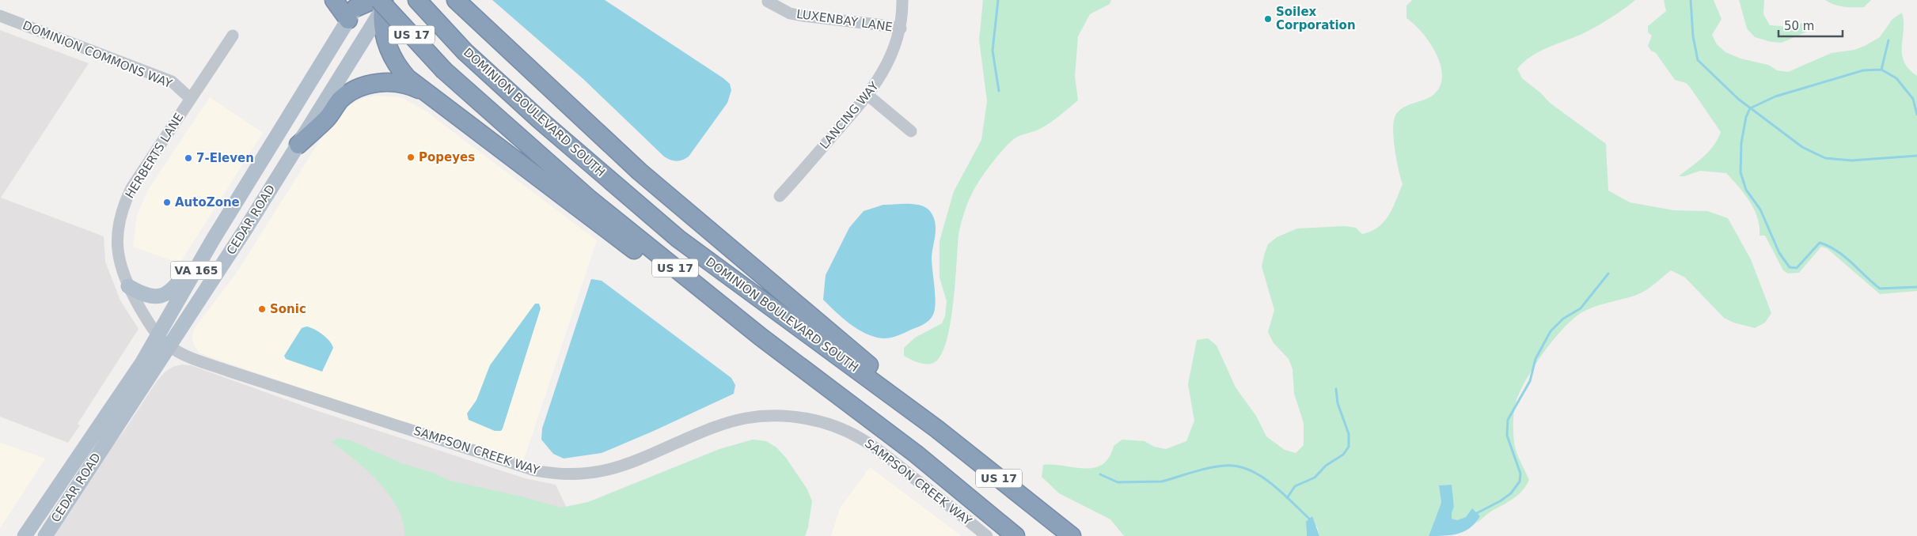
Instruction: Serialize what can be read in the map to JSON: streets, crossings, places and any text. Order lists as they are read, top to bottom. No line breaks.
{"streets":{"highway":["US 17","DOMINION BOULEVARD SOUTH"],"main road":["CEDAR ROAD","VA 165"],"street":["LUXENBAY LANE","DOMINION COMMONS WAY","LANCING WAY","HERBERTS LANE","SAMPSON CREEK WAY"]},"crossings":[["LUXENBAY LANE","LANCING WAY"],["DOMINION COMMONS WAY","HERBERTS LANE"],["HERBERTS LANE","CEDAR ROAD"],["HERBERTS LANE","SAMPSON CREEK WAY"],["CEDAR ROAD","SAMPSON CREEK WAY"]],"places":["Soilex Corporation","Popeyes","7-Eleven","AutoZone","Sonic"],"scale_bar":"50 m"}
